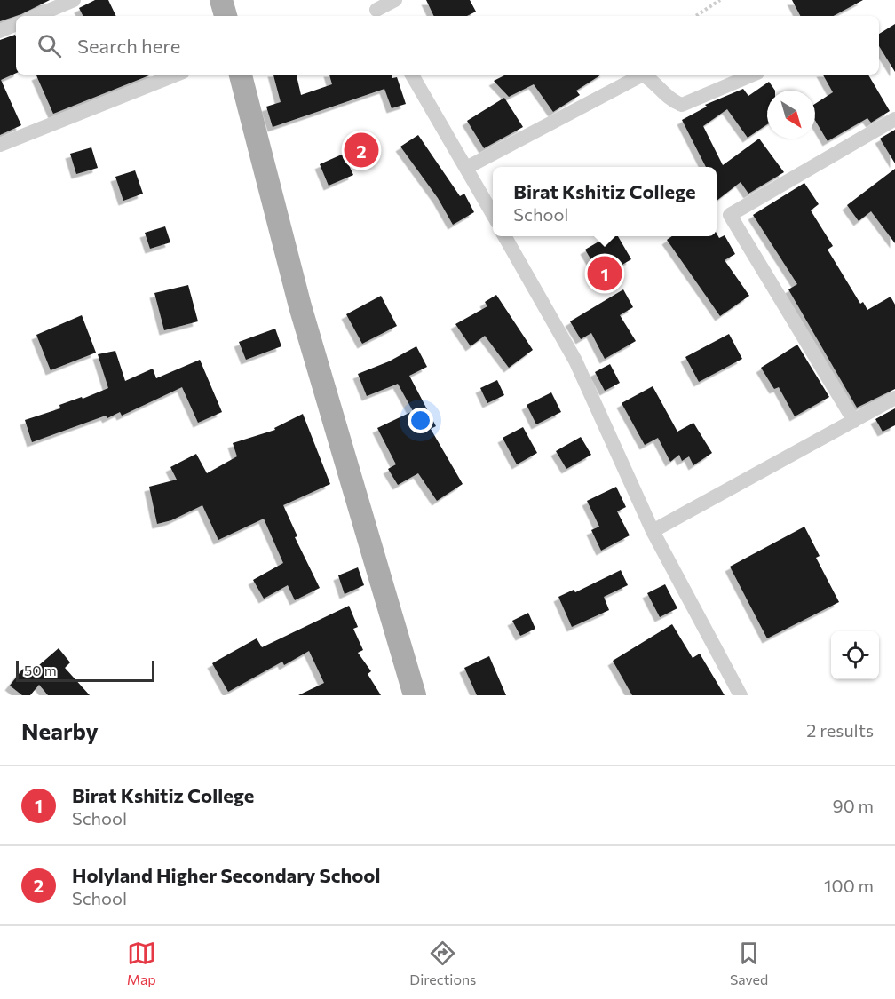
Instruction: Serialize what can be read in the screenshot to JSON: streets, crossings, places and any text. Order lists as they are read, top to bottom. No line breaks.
{"scale_bar":"50 m","north":"bottom right","page":{"search":"Search here","pins":["2","1"],"popup":["Birat Kshitiz College","School"],"scale":"50 m","heading":["Nearby","2 results"],"list":[{"mark":"1","name":"Birat Kshitiz College","note":"School","value":"90 m"},{"mark":"2","name":"Holyland Higher Secondary School","note":"School","value":"100 m"}],"nav":["Map","Directions","Saved"]}}
